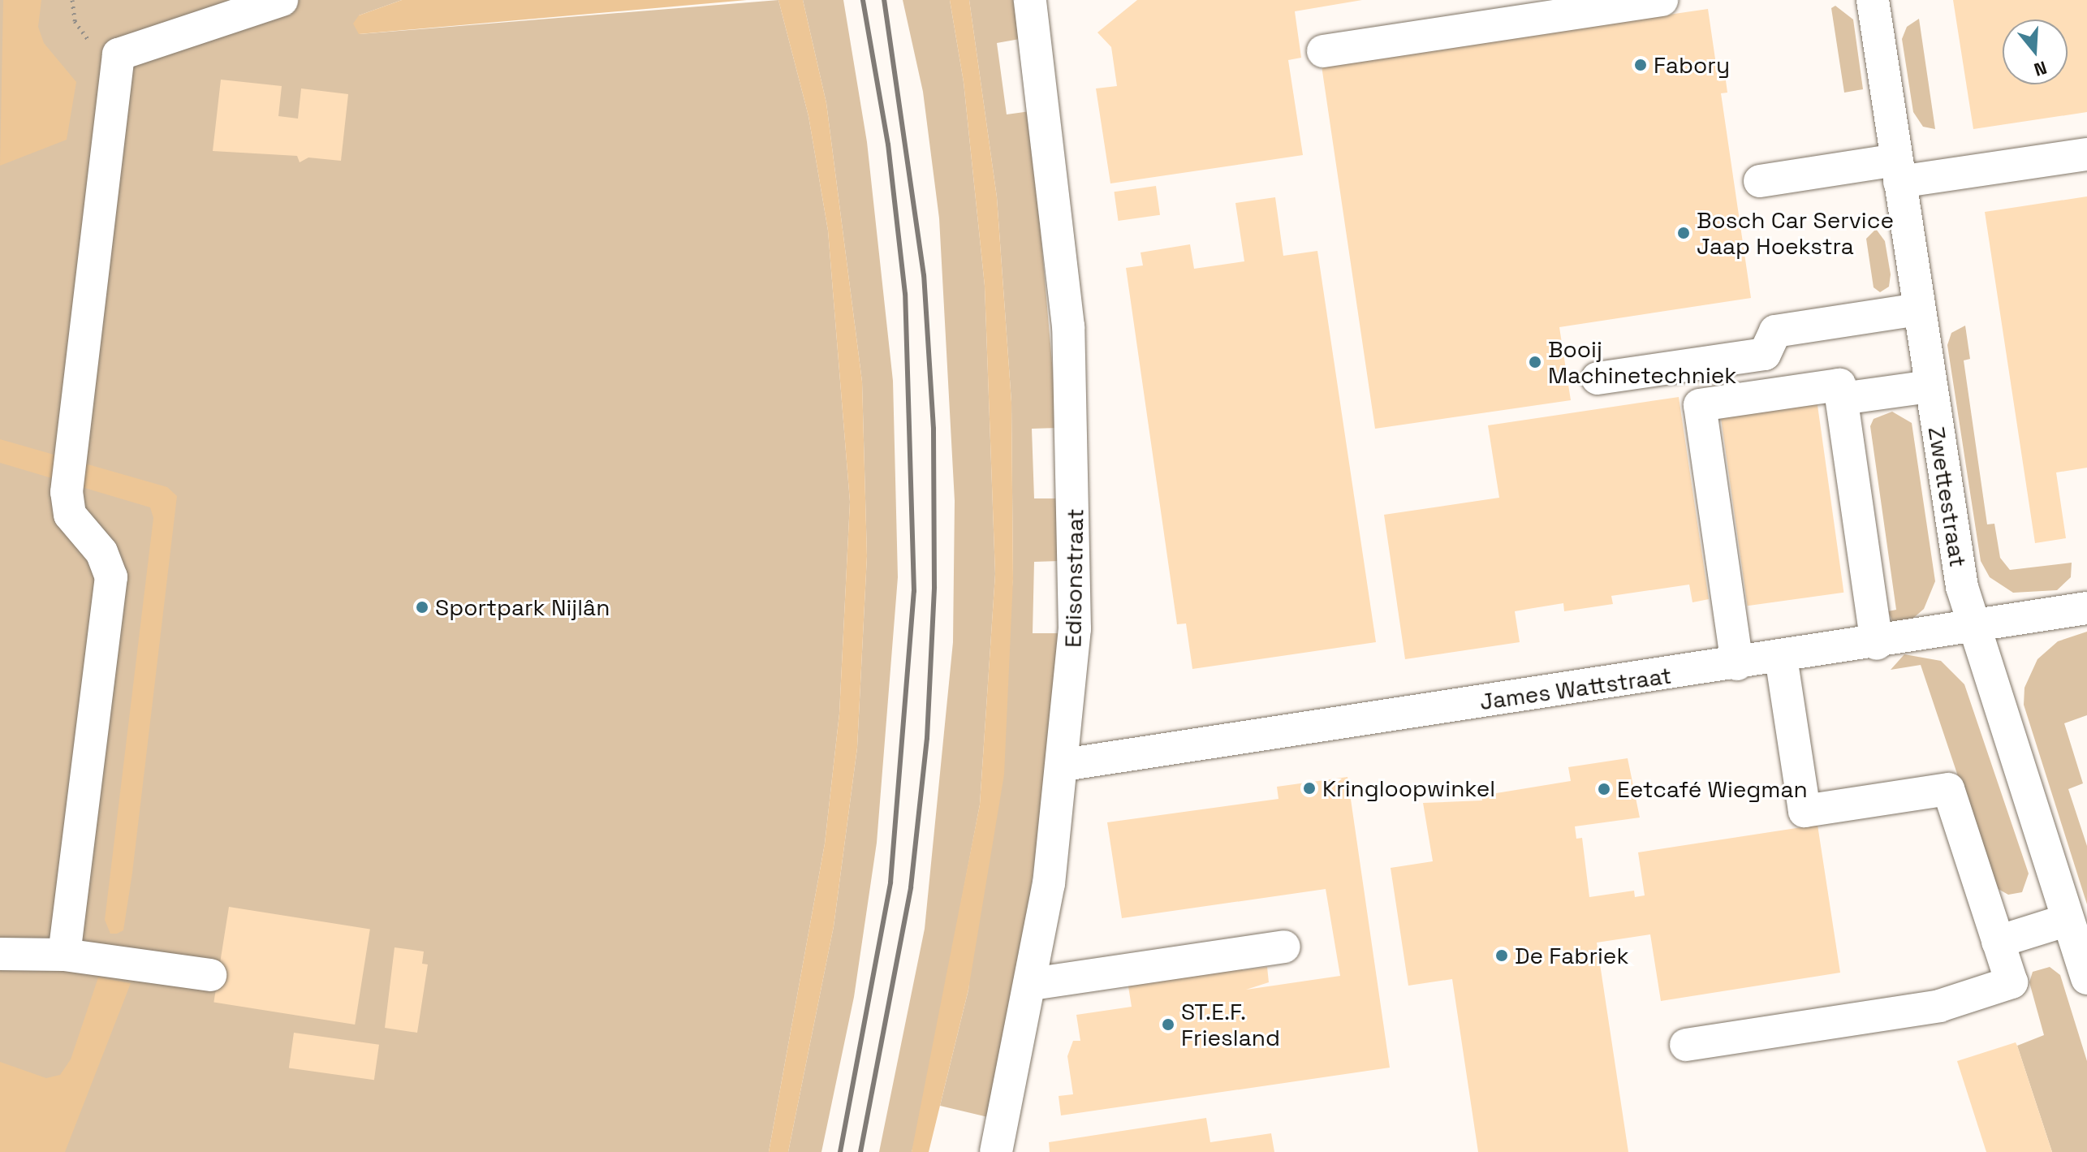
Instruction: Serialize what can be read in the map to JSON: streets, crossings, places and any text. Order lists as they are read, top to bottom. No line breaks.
{"streets":{"street":["Zwettestraat","Edisonstraat","James Wattstraat"]},"crossings":[["Zwettestraat","James Wattstraat"],["Edisonstraat","James Wattstraat"]],"places":["Fabory","Bosch Car Service Jaap Hoekstra","Booij Machinetechniek","Sportpark Nijlân","Kringloopwinkel","Eetcafé Wiegman","De Fabriek","ST.E.F. Friesland"],"north":"bottom"}
